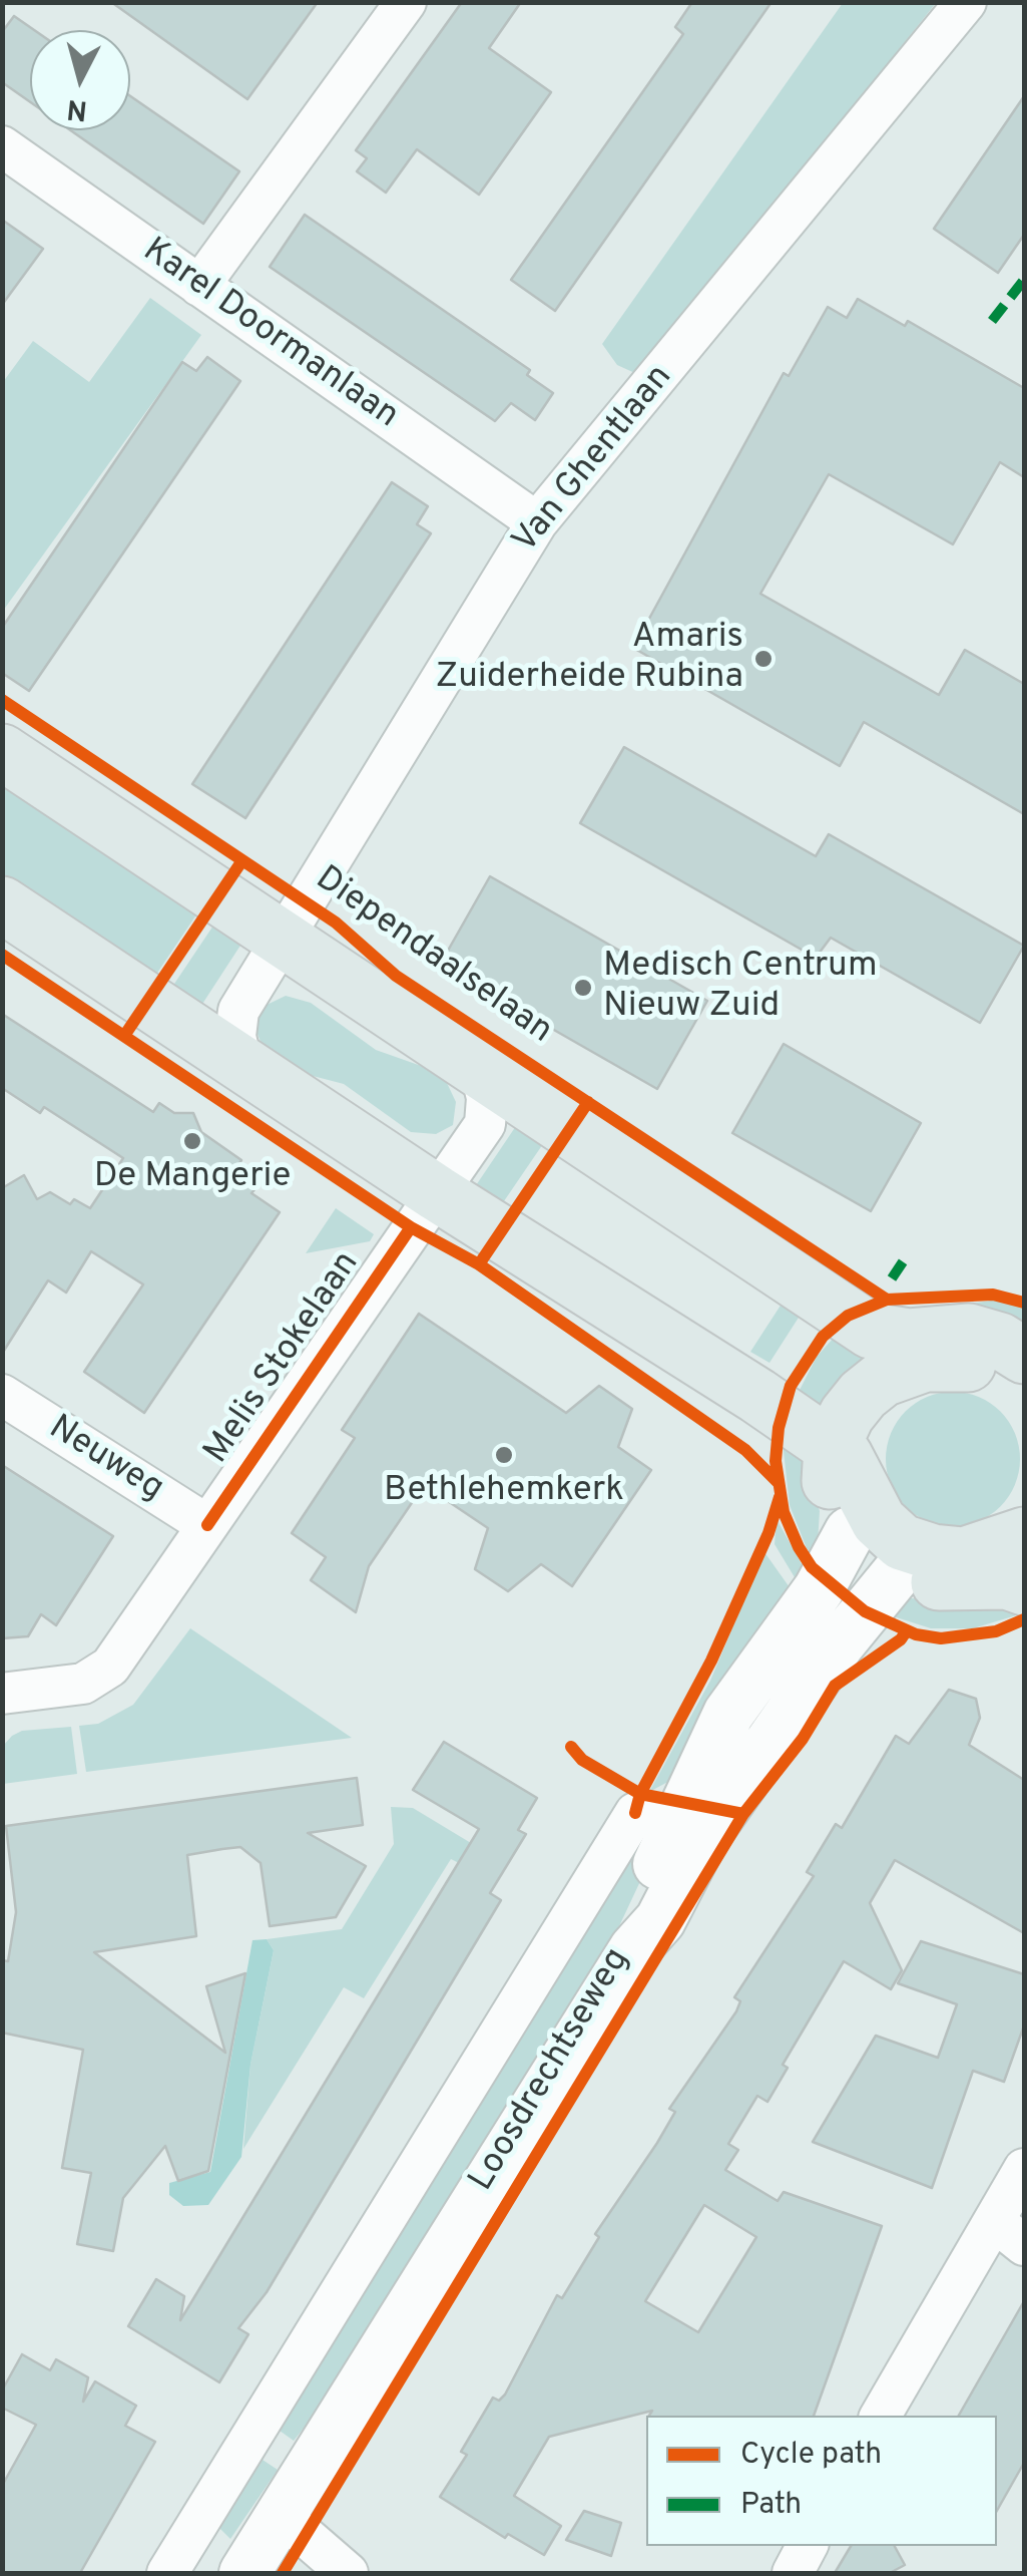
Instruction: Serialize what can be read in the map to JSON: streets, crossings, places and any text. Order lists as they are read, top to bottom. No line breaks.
{"streets":{"main road":["Diependaalselaan"],"street":["Karel Doormanlaan","Van Ghentlaan","Melis Stokelaan","Neuweg","Loosdrechtseweg"]},"crossings":[["Karel Doormanlaan","Van Ghentlaan"],["Van Ghentlaan","Diependaalselaan"],["Diependaalselaan","Melis Stokelaan"],["Melis Stokelaan","Neuweg"]],"places":["Amaris Zuiderheide Rubina","Medisch Centrum Nieuw Zuid","De Mangerie","Bethlehemkerk"],"legend":["Cycle path","Path"],"north":"bottom"}
